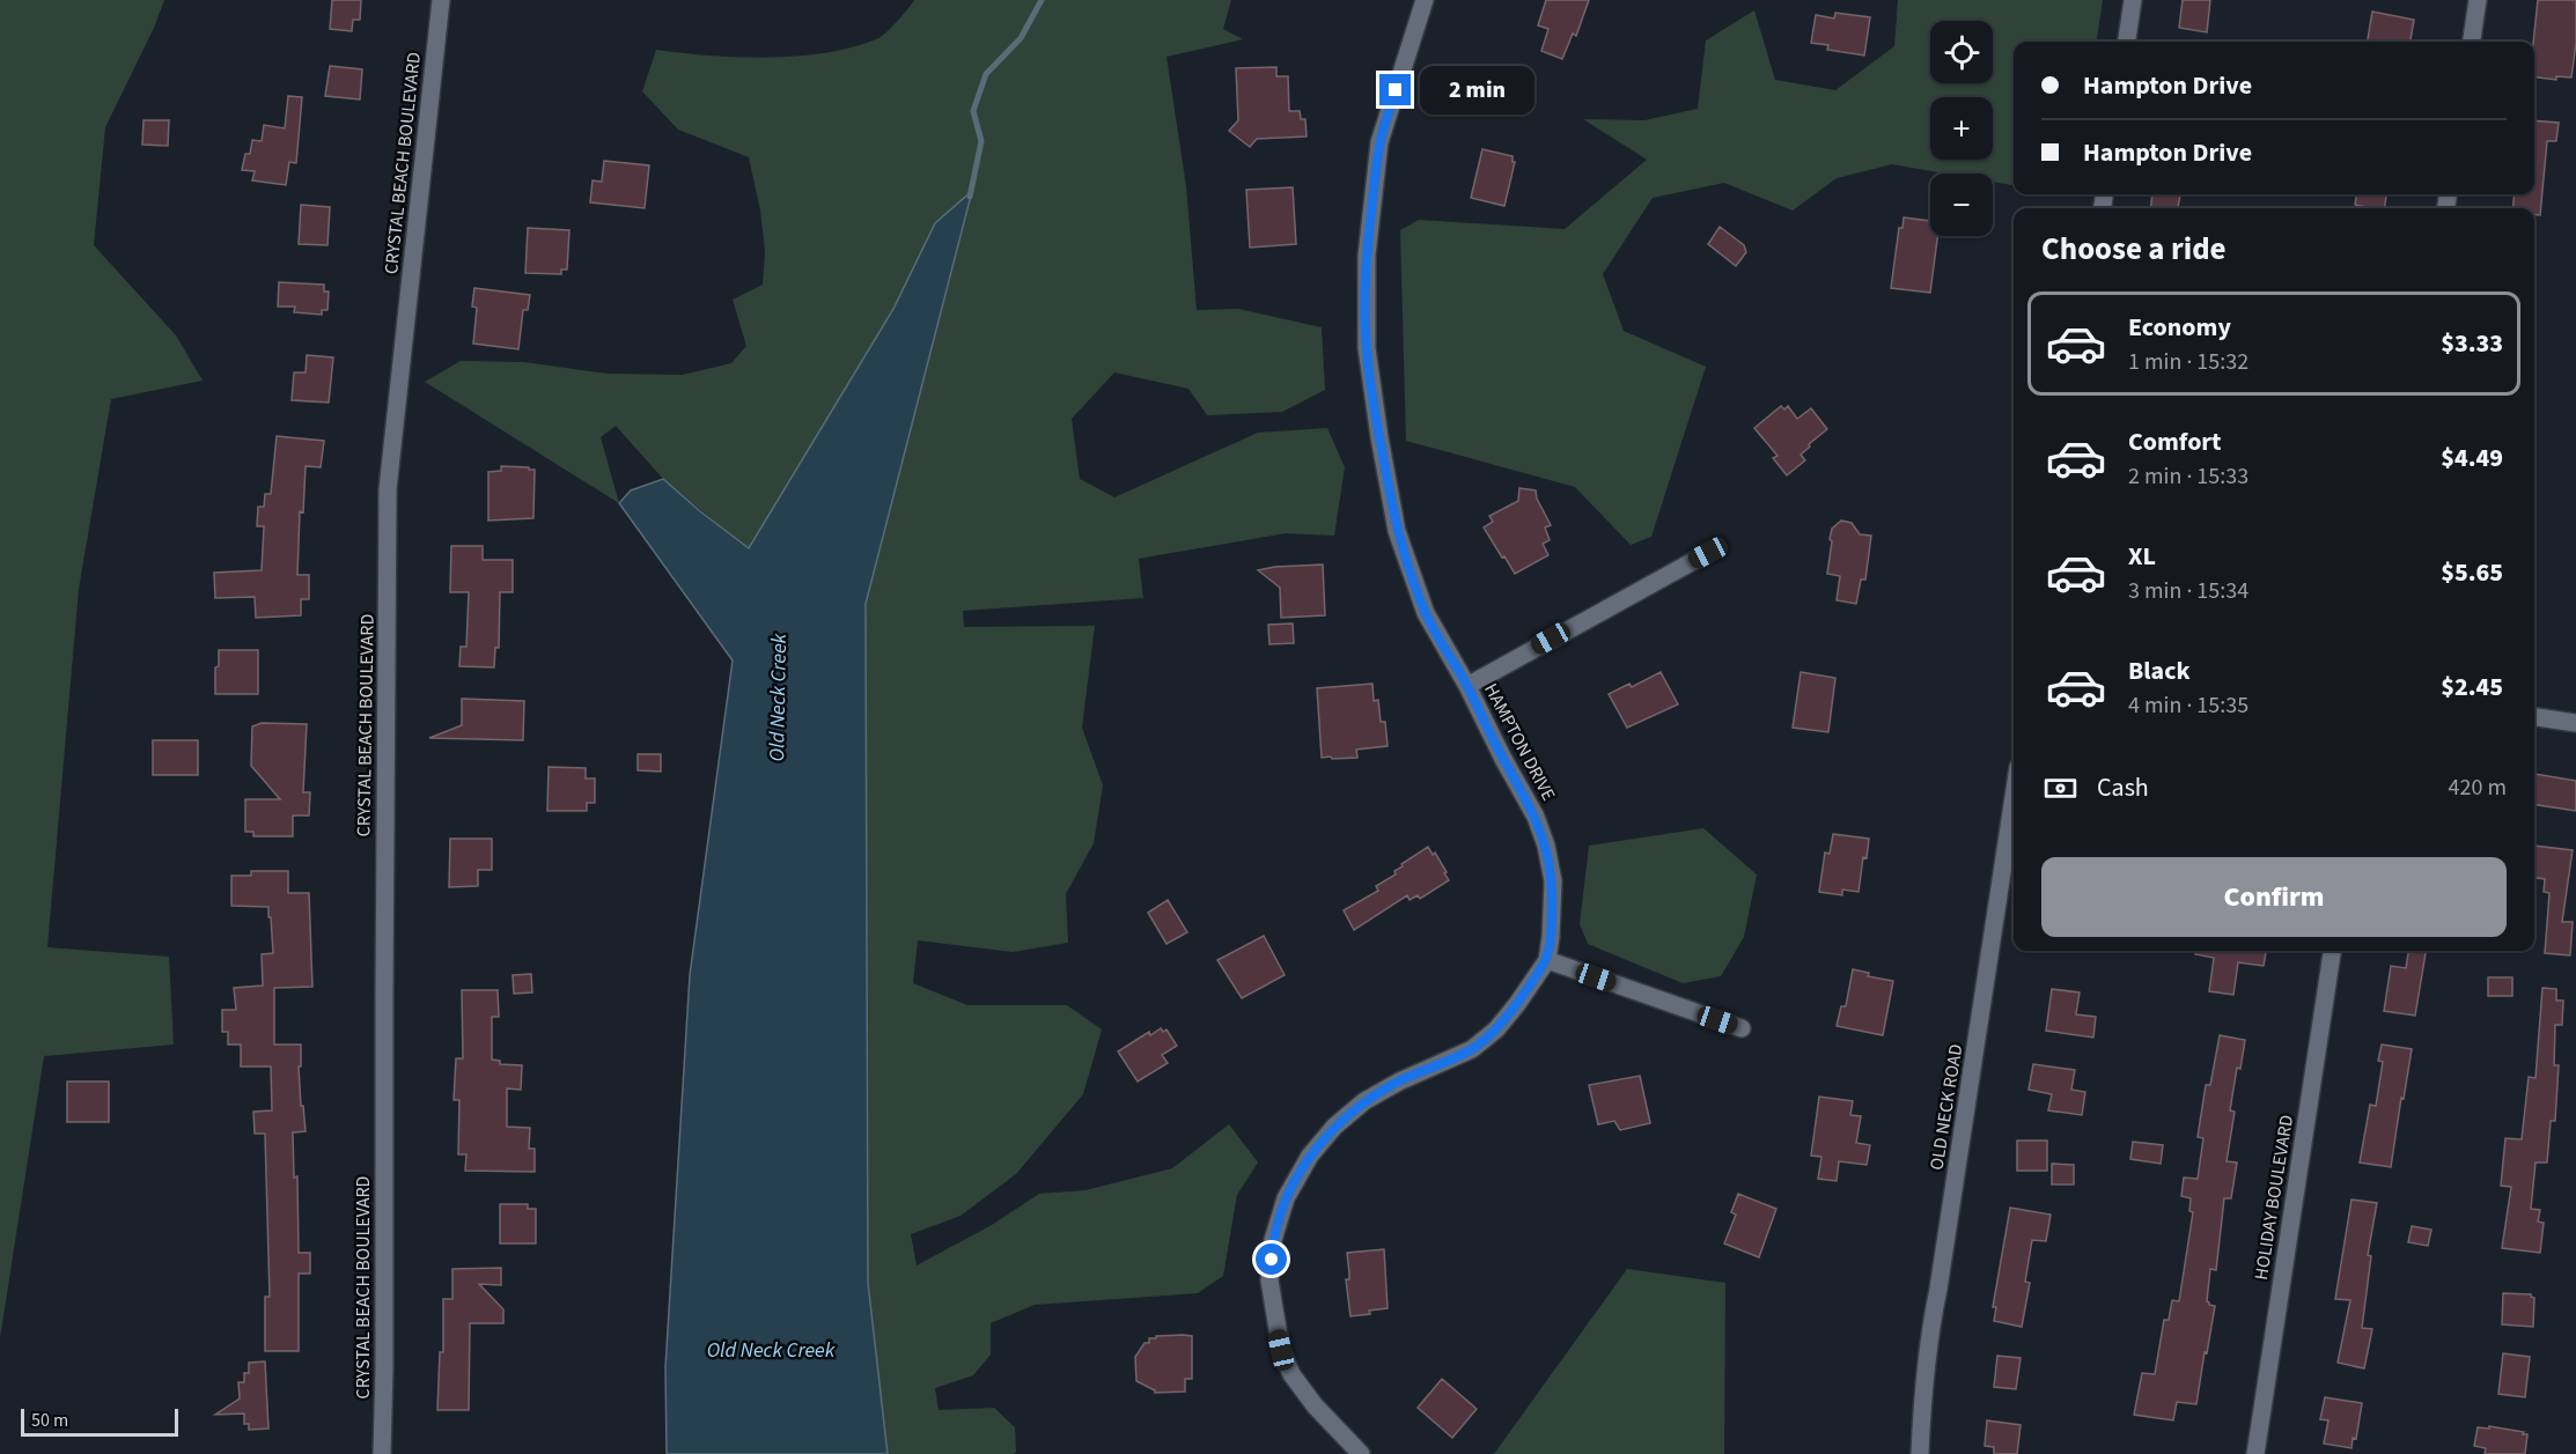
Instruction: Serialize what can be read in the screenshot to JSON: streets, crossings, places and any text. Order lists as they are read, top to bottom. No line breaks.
{"streets":{"street":["CRYSTAL BEACH BOULEVARD","HAMPTON DRIVE","OLD NECK ROAD","HOLIDAY BOULEVARD"]},"water":["Old Neck Creek"],"scale_bar":"50 m","page":{"map_buttons":["+","−"],"banner":["Hampton Drive","Hampton Drive"],"bubble":"2 min","heading":"Choose a ride","list":[{"name":"Economy","note":"1 min · 15:32","value":"$3.33"},{"name":"Comfort","note":"2 min · 15:33","value":"$4.49"},{"name":"XL","note":"3 min · 15:34","value":"$5.65"},{"name":"Black","note":"4 min · 15:35","value":"$2.45"}],"pay":["Cash","420 m"],"buttons":"Confirm","scale":"50 m"}}
